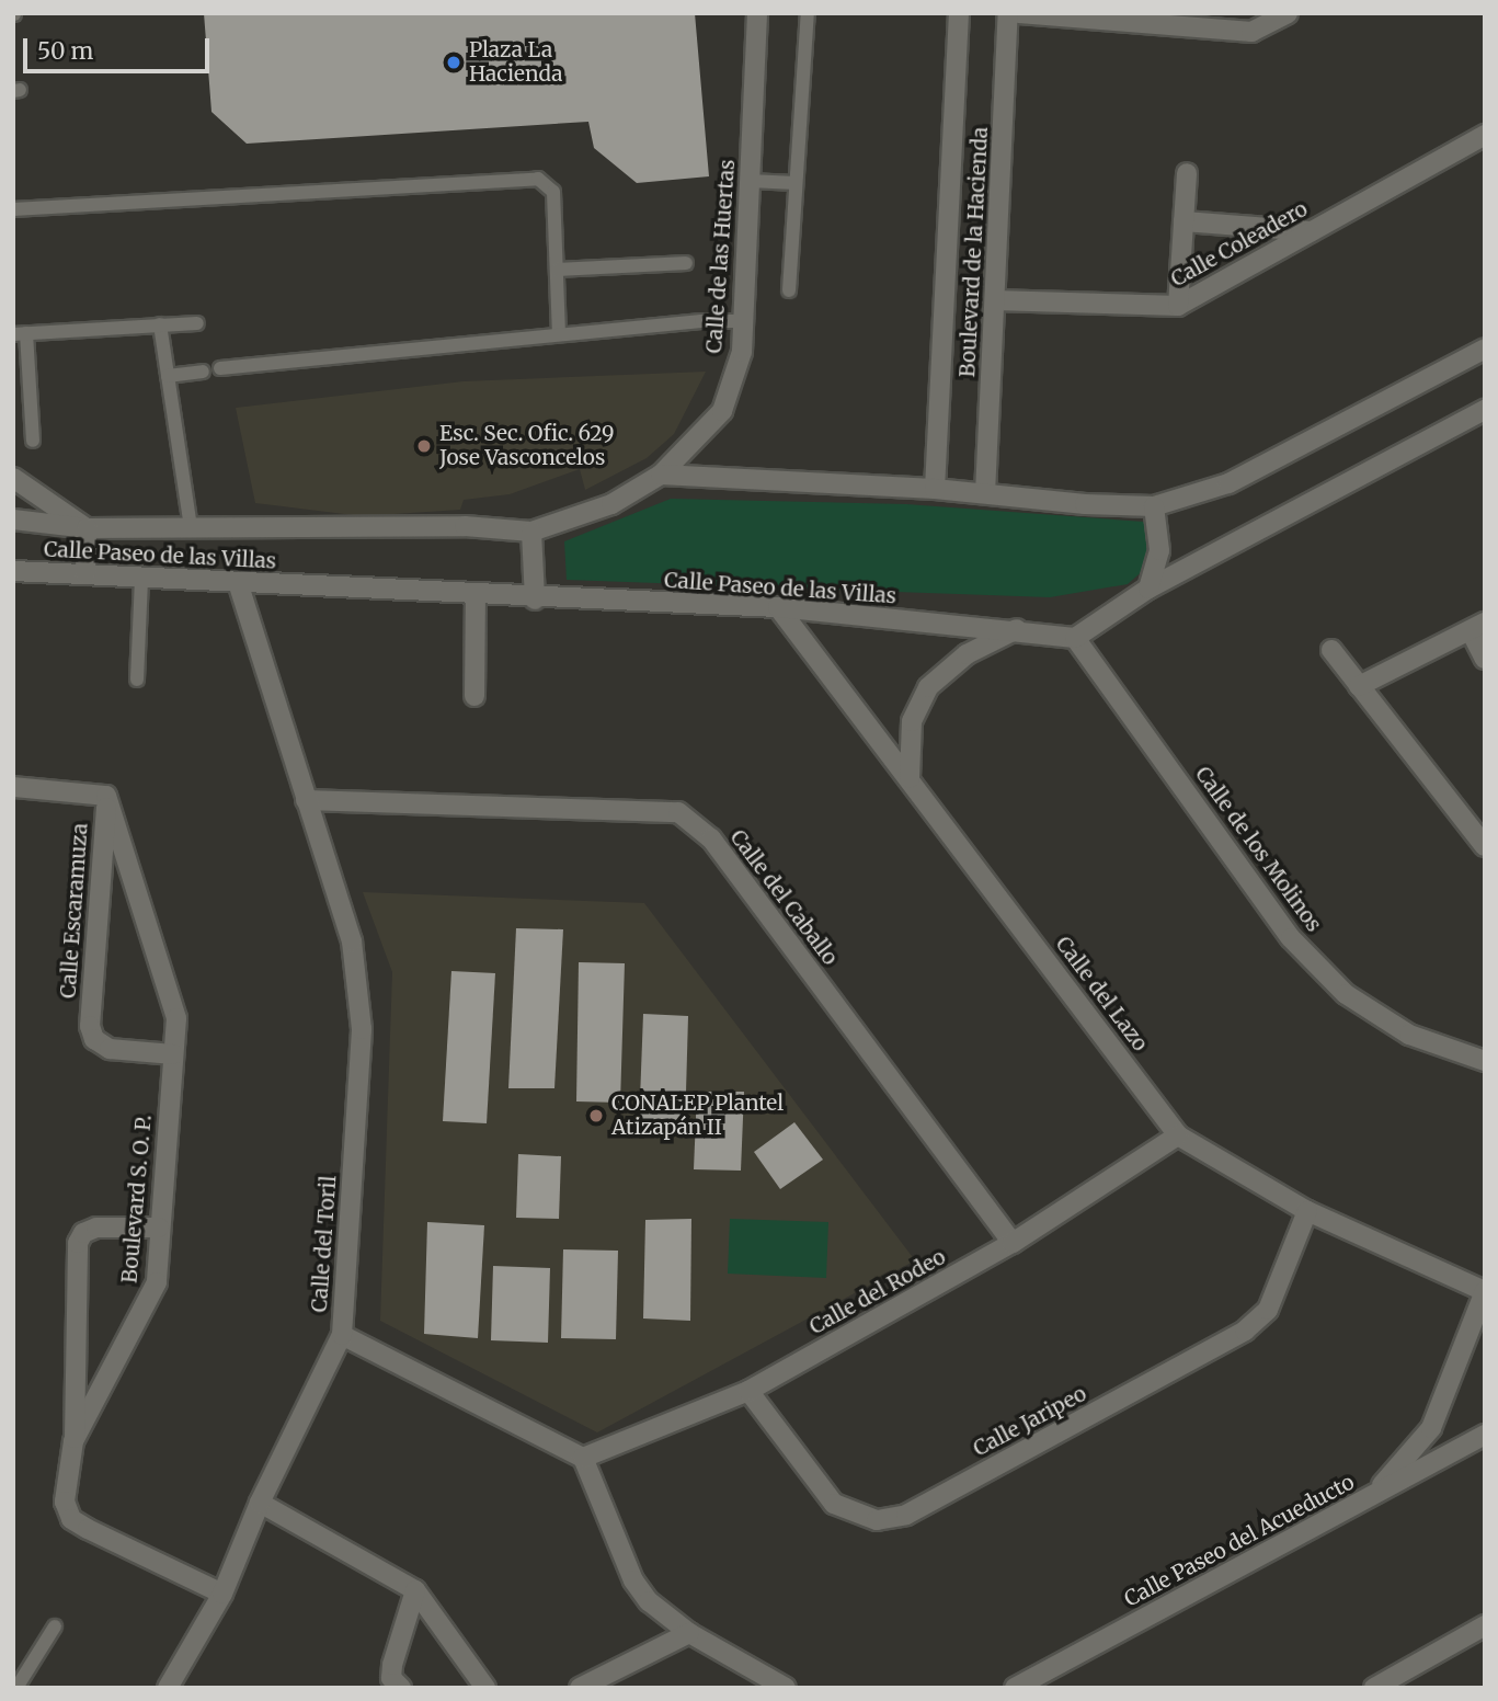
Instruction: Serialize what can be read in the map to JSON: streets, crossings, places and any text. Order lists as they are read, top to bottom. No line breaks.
{"streets":{"street":["Calle Coleadero","Boulevard de la Hacienda","Calle de las Huertas","Calle Paseo de las Villas","Calle de los Molinos","Calle del Caballo","Calle Escaramuza","Calle del Lazo","Boulevard S. O. P.","Calle del Toril","Calle del Rodeo","Calle Jaripeo","Calle Paseo del Acueducto"]},"crossings":[["Calle Coleadero","Boulevard de la Hacienda"],["Calle de las Huertas","Calle Paseo de las Villas"],["Calle Paseo de las Villas","Calle de los Molinos"],["Calle Paseo de las Villas","Calle del Lazo"],["Calle Paseo de las Villas","Calle del Toril"],["Calle del Caballo","Calle del Toril"],["Calle del Caballo","Calle del Rodeo"],["Calle Escaramuza","Boulevard S. O. P."],["Calle del Lazo","Calle del Rodeo"],["Calle del Lazo","Calle Jaripeo"],["Calle del Toril","Calle del Rodeo"],["Calle del Rodeo","Calle Jaripeo"]],"places":["Plaza La Hacienda","Esc. Sec. Ofic. 629 Jose Vasconcelos","CONALEP Plantel Atizapán II"],"scale_bar":"50 m"}
